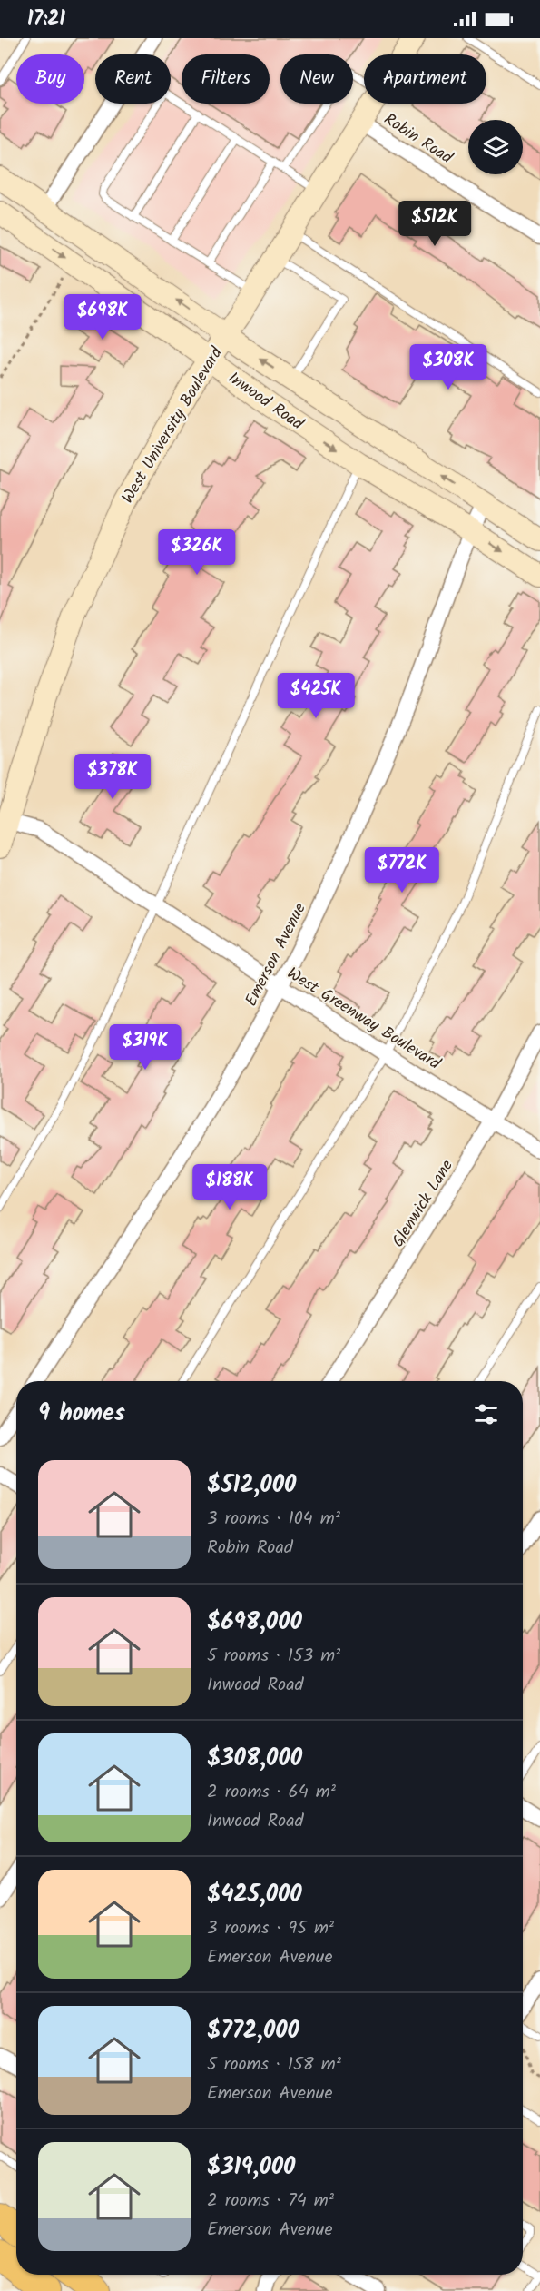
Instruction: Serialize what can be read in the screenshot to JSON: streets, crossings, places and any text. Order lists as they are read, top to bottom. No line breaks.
{"streets":{"main road":["Inwood Road","West University Boulevard"],"street":["Robin Road","Emerson Avenue","West Greenway Boulevard","Glenwick Lane"]},"crossings":[["Robin Road","West University Boulevard"],["Inwood Road","West University Boulevard"],["Inwood Road","Emerson Avenue"],["West University Boulevard","West Greenway Boulevard"],["Emerson Avenue","West Greenway Boulevard"],["West Greenway Boulevard","Glenwick Lane"]],"page":{"status":"17:21","chip":["Buy","Rent","Filters","New","Apartment"],"price":["$512K","$698K","$308K","$326K","$425K","$378K","$772K","$319K","$188K"],"heading":"9 homes","list":[{"name":"$512,000","note":"3 rooms · 104 m² · Robin Road"},{"name":"$698,000","note":"5 rooms · 153 m² · Inwood Road"},{"name":"$308,000","note":"2 rooms · 64 m² · Inwood Road"},{"name":"$425,000","note":"3 rooms · 95 m² · Emerson Avenue"},{"name":"$772,000","note":"5 rooms · 158 m² · Emerson Avenue"},{"name":"$319,000","note":"2 rooms · 74 m² · Emerson Avenue"}]}}
